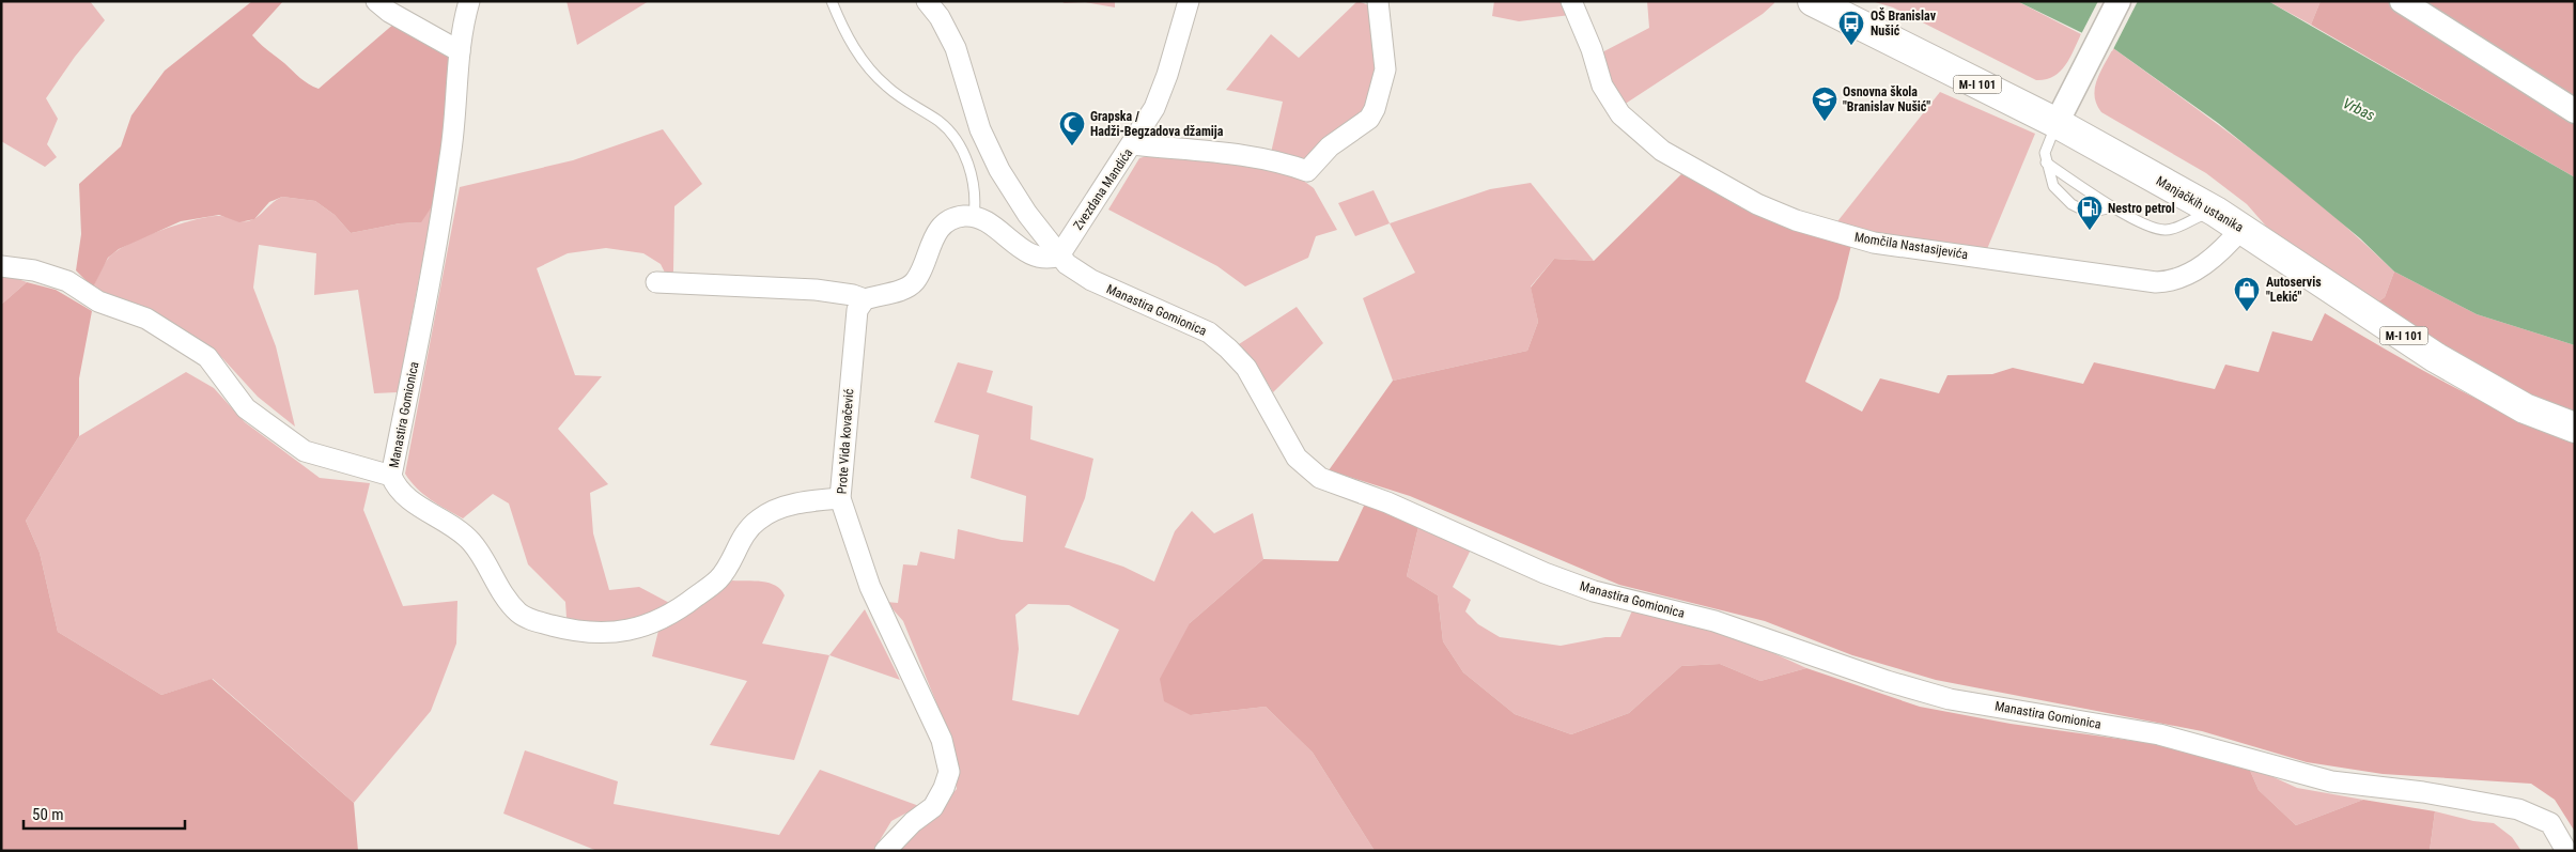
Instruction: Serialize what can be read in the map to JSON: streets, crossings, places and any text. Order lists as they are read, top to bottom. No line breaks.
{"streets":{"main road":["M-I 101","Manjačkih ustanika"],"street":["Zvezdana Mandića","Momčila Nastasijevića","Manastira Gomionica","Prote Vida kovačević"]},"crossings":[["Zvezdana Mandića","Manastira Gomionica"],["Manjačkih ustanika","Momčila Nastasijevića"]],"water":["Vrbas"],"places":{"bus stop":["OŠ Branislav Nušić"],"school or university":["Osnovna škola \"Branislav Nušić\""],"mosque":["Grapska / Hadži-Begzadova džamija"],"fuel station":["Nestro petrol"],"shop":["Autoservis \"Lekić\""]},"scale_bar":"50 m"}
